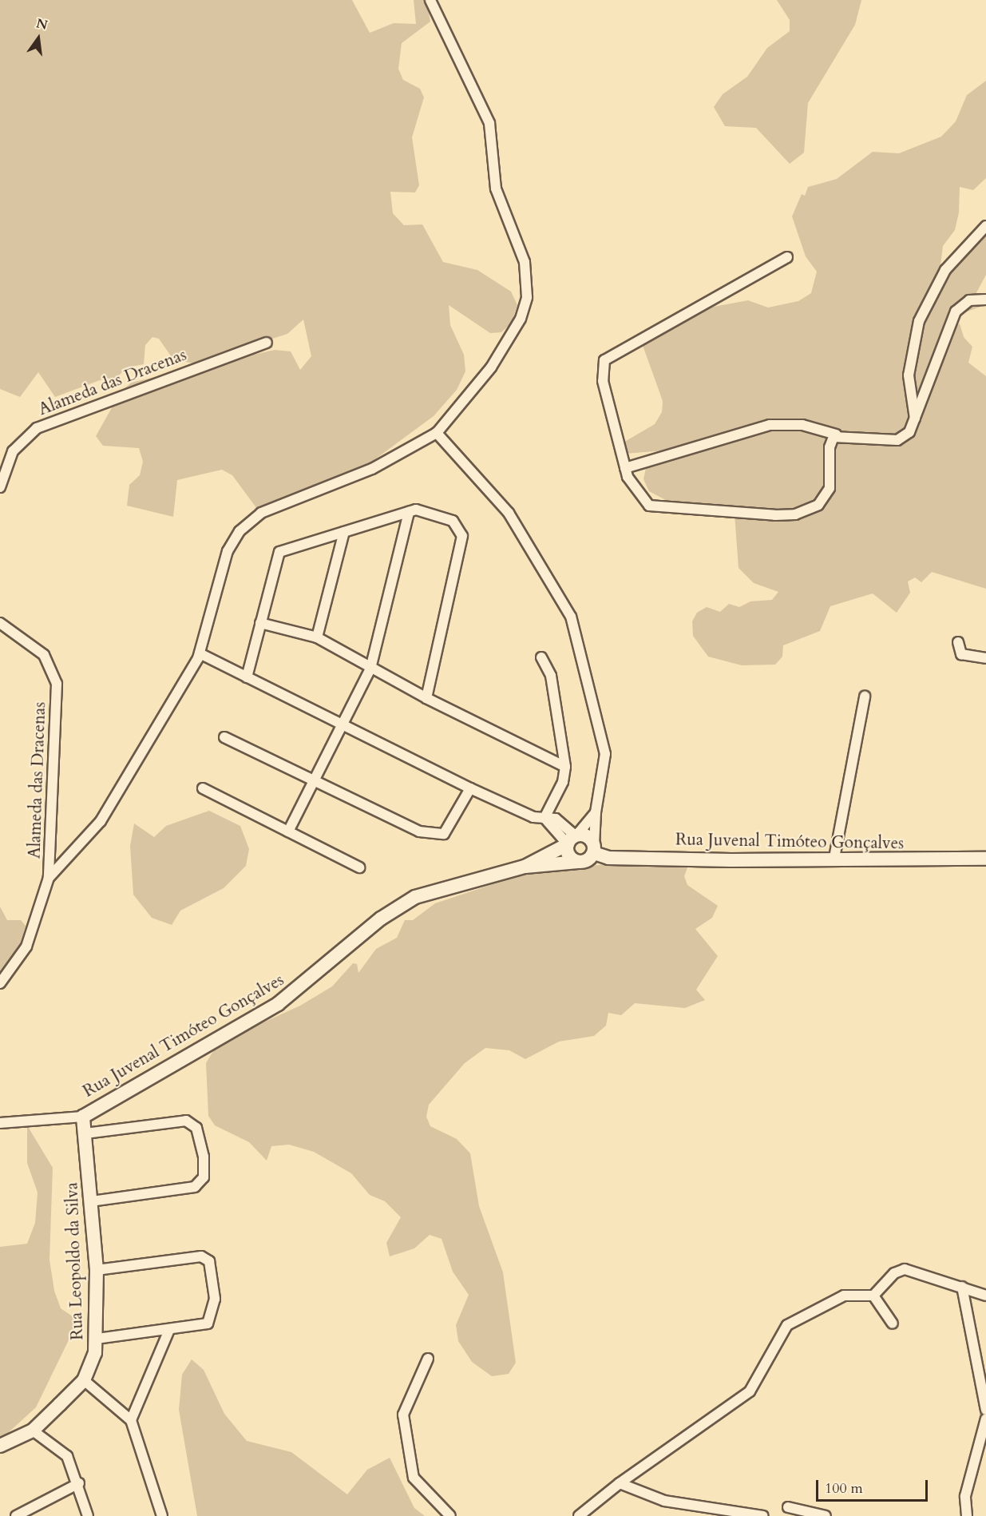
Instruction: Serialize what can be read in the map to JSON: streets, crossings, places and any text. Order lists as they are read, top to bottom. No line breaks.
{"streets":{"street":["Alameda das Dracenas","Rua Juvenal Timóteo Gonçalves","Rua Leopoldo da Silva"]},"crossings":[["Rua Juvenal Timóteo Gonçalves","Rua Leopoldo da Silva"]],"scale_bar":"100 m","north":"top"}
